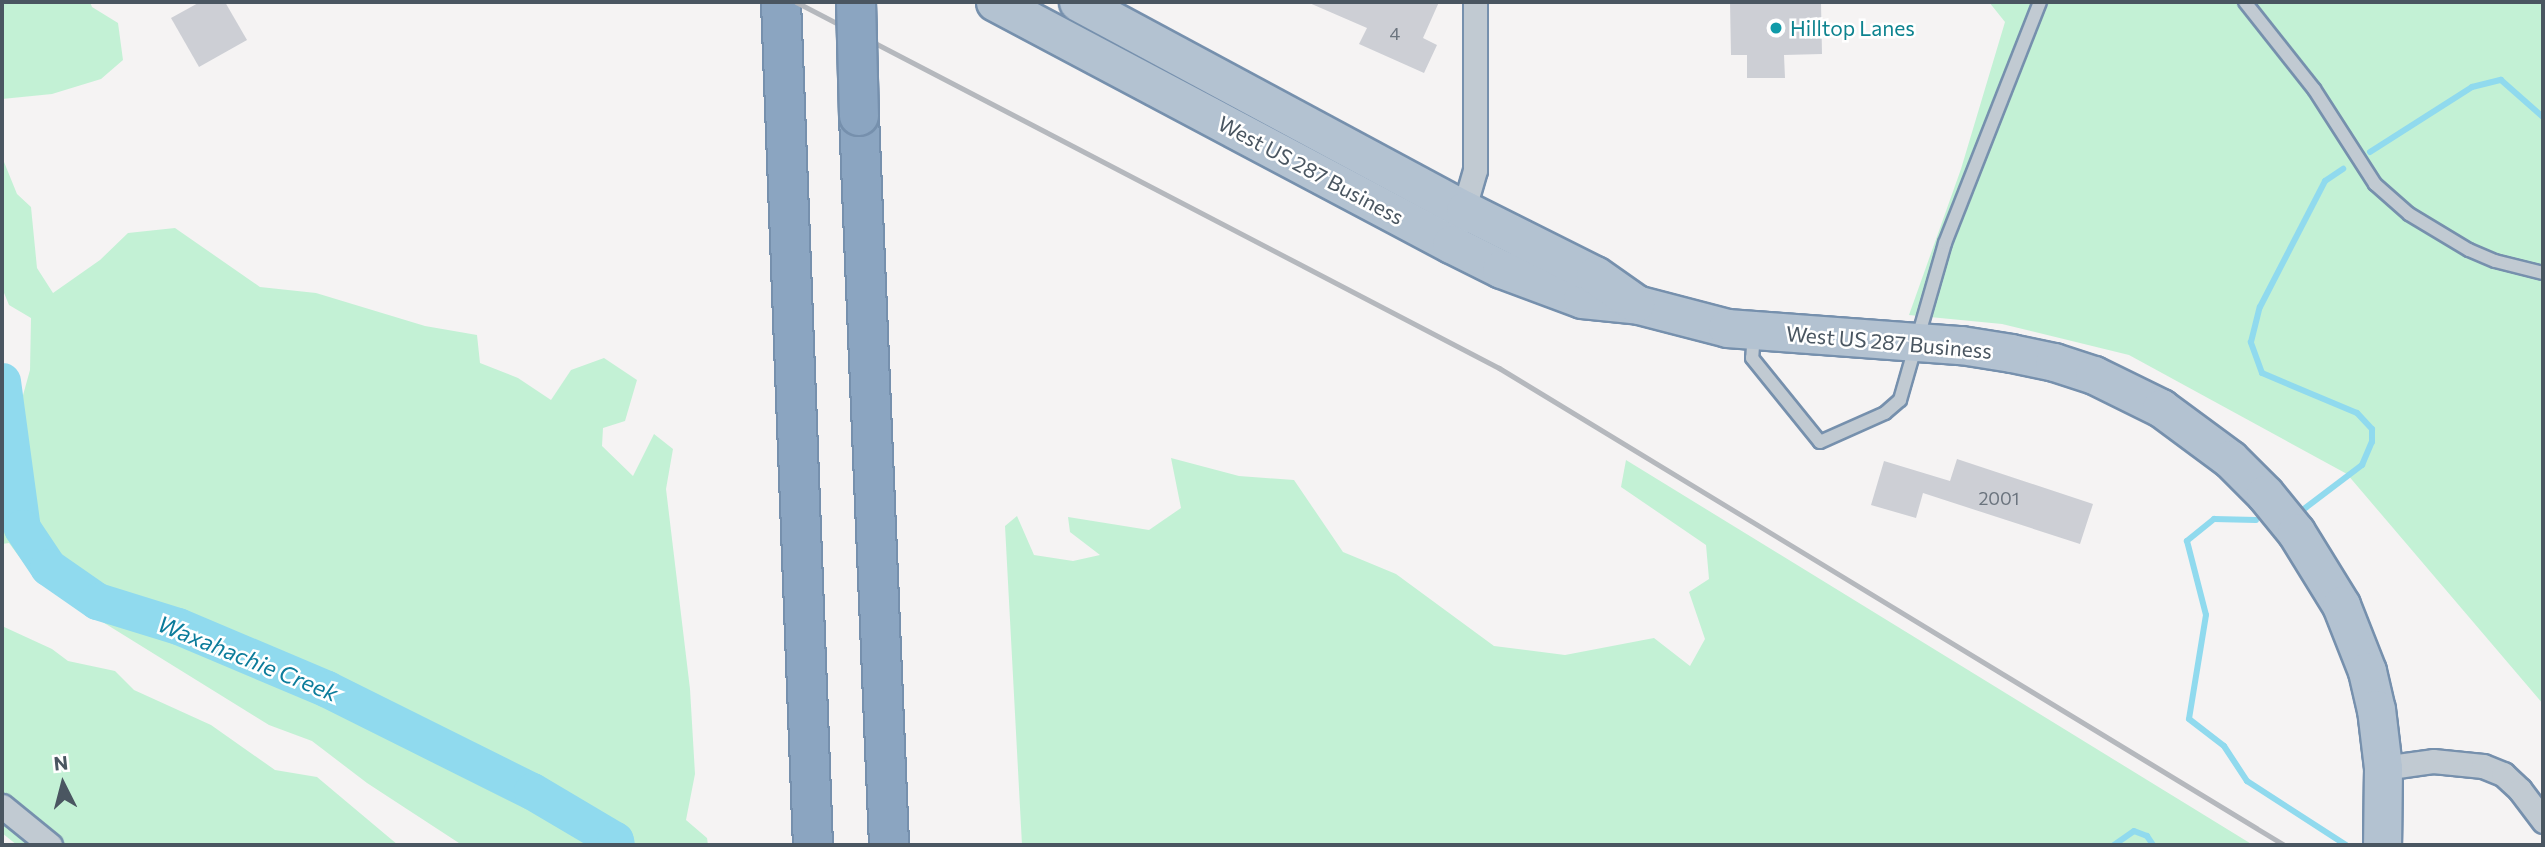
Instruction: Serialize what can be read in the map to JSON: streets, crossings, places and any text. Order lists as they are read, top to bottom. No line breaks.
{"streets":{"main road":["West US 287 Business"]},"water":["Waxahachie Creek"],"places":["Hilltop Lanes"],"house_numbers":["4","2001"],"north":"top"}
